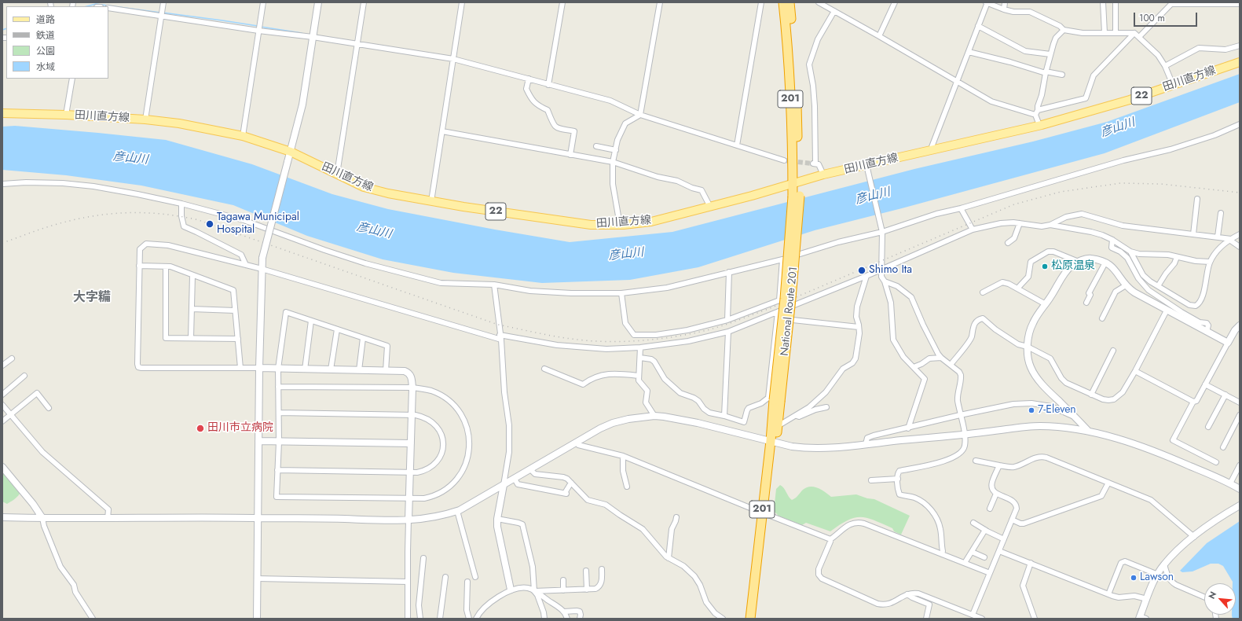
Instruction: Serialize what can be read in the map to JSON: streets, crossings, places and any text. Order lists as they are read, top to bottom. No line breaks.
{"streets":{"highway":["201","National Route 201"],"main road":["田川直方線","22"]},"crossings":[["田川直方線","National Route 201"]],"districts":["大字糒"],"water":["彦山川"],"places":["Tagawa Municipal Hospital","松原温泉","Shimo Ita","7-Eleven","田川市立病院","Lawson"],"legend":["道路","鉄道","公園","水域"],"scale_bar":"100 m","north":"top left"}
